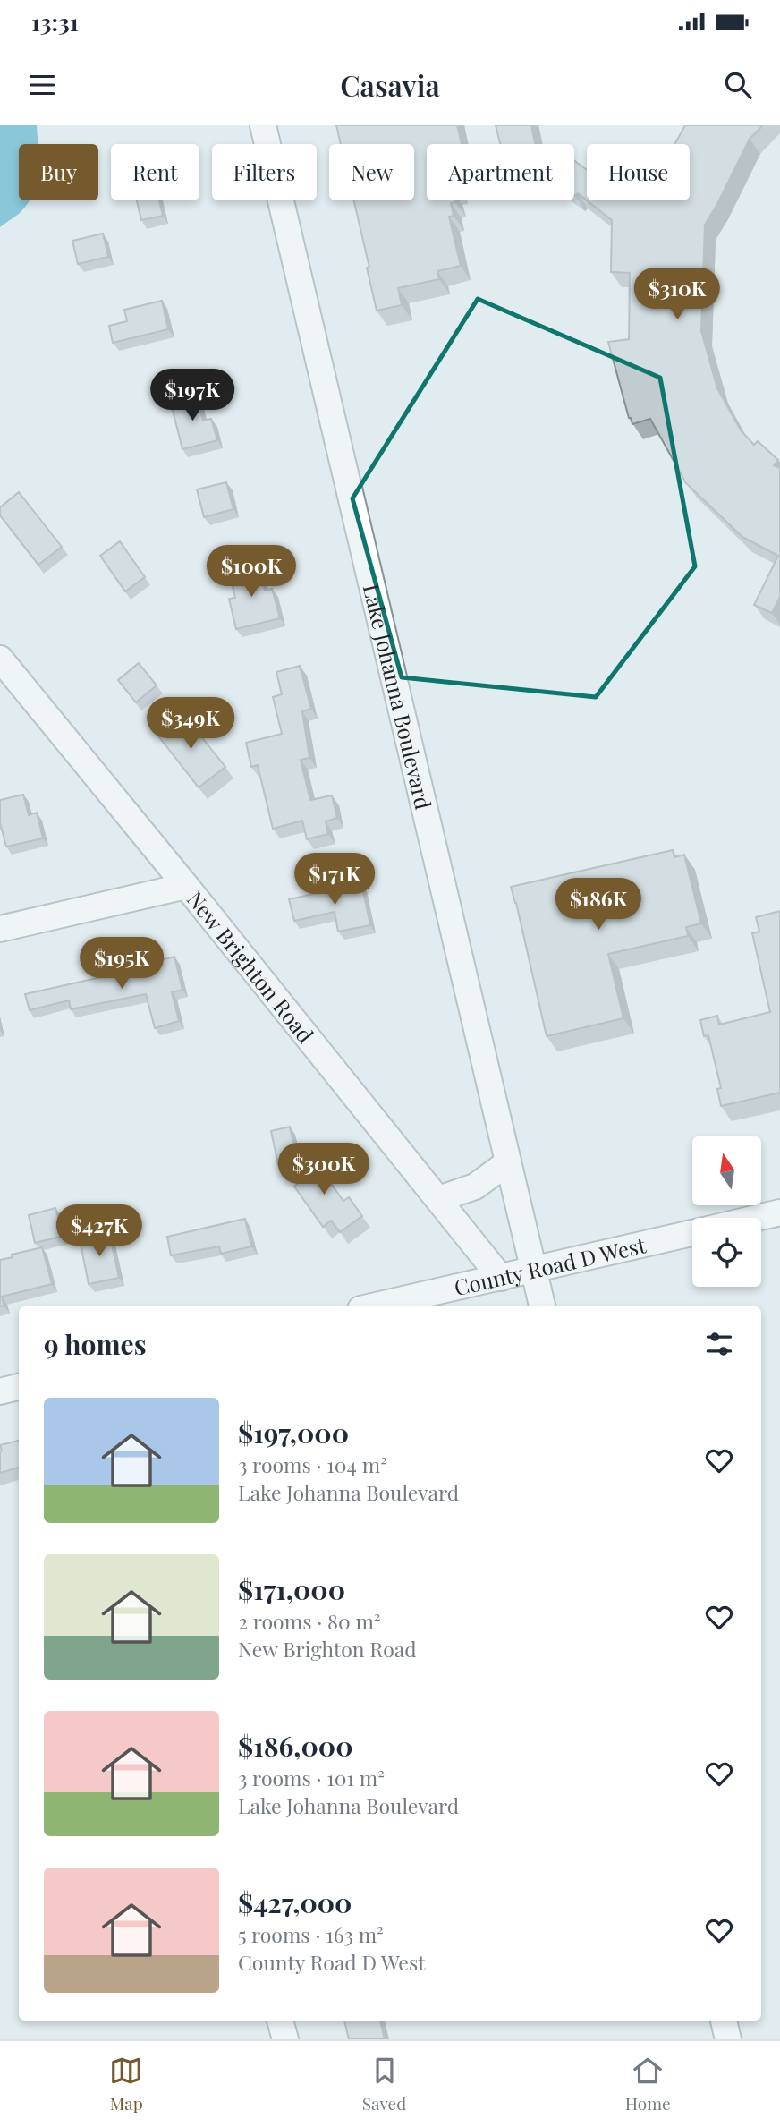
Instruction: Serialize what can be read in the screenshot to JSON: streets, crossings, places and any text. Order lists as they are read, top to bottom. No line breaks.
{"streets":{"street":["Lake Johanna Boulevard","New Brighton Road","County Road D West"]},"crossings":[["Lake Johanna Boulevard","County Road D West"],["New Brighton Road","County Road D West"]],"north":"top","page":{"status":"13:31","header":"Casavia","chip":["Buy","Rent","Filters","New","Apartment","House"],"price":["$310K","$197K","$100K","$349K","$171K","$186K","$195K","$300K","$427K"],"heading":"9 homes","list":[{"name":"$197,000","note":"3 rooms · 104 m² · Lake Johanna Boulevard"},{"name":"$171,000","note":"2 rooms · 80 m² · New Brighton Road"},{"name":"$186,000","note":"3 rooms · 101 m² · Lake Johanna Boulevard"},{"name":"$427,000","note":"5 rooms · 163 m² · County Road D West"}],"tabs":["Map","Saved","Home"]}}
